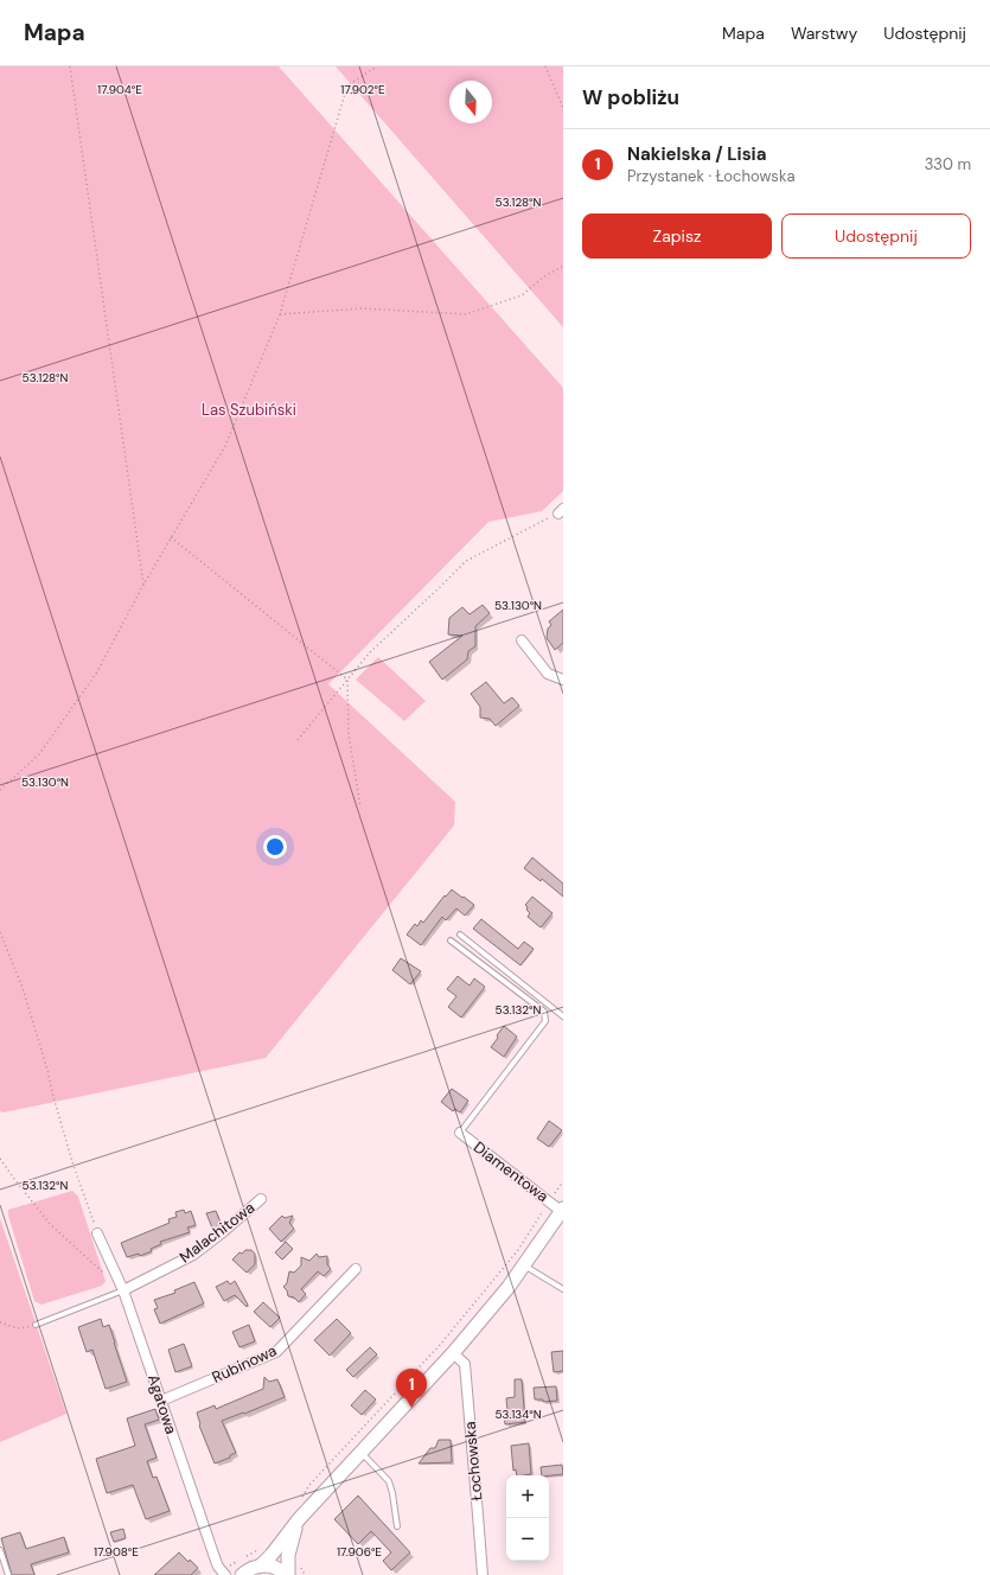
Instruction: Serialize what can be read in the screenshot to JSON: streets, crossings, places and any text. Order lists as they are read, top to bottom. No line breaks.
{"streets":{"street":["Diamentowa","Malachitowa","Rubinowa","Agatowa","Łochowska"]},"crossings":[["Malachitowa","Agatowa"],["Rubinowa","Agatowa"]],"parks":["Las Szubiński"],"north":"bottom","page":{"header":"Mapa","nav":["Mapa","Warstwy","Udostępnij"],"heading":"W pobliżu","list":[{"mark":"1","name":"Nakielska / Lisia","note":"Przystanek · Łochowska","value":"330 m"}],"buttons":["Zapisz","Udostępnij"],"pins":"1","map_buttons":["+","−"]},"coordinates":["17.904°E","17.902°E","53.128°N","53.130°N","53.132°N","53.134°N","17.908°E","17.906°E"]}
